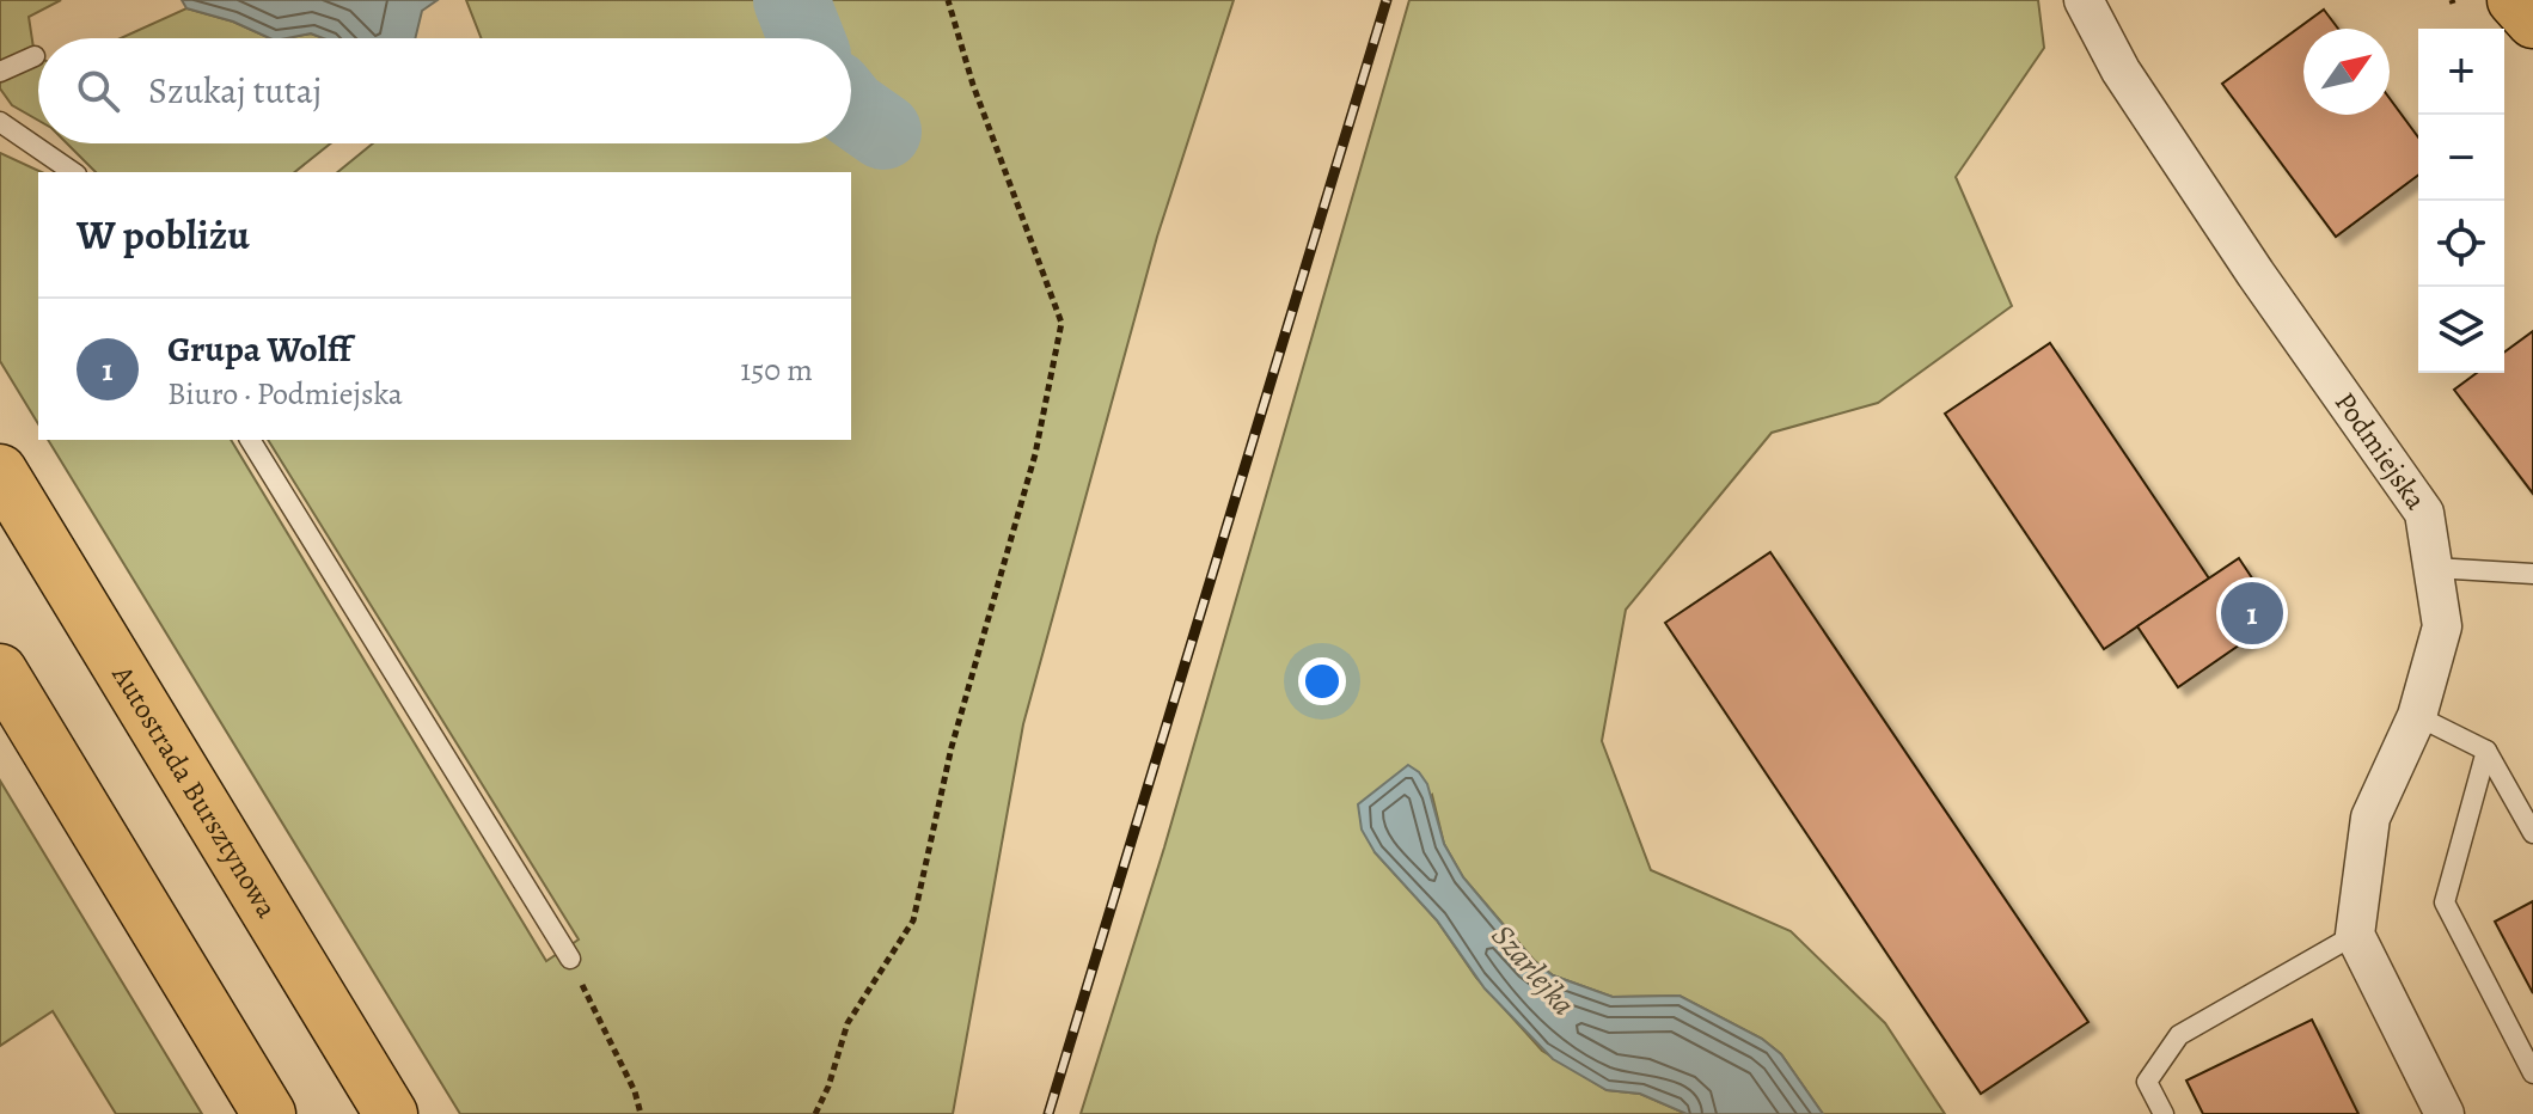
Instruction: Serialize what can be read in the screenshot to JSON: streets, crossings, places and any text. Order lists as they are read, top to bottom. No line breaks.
{"streets":{"main road":["Autostrada Bursztynowa"],"street":["Podmiejska"]},"water":["Szarlejka"],"north":"top right","page":{"map_buttons":["+","−"],"search":"Szukaj tutaj","heading":"W pobliżu","list":[{"mark":"1","name":"Grupa Wolff","note":"Biuro · Podmiejska","value":"150 m"}],"pins":"1"}}
